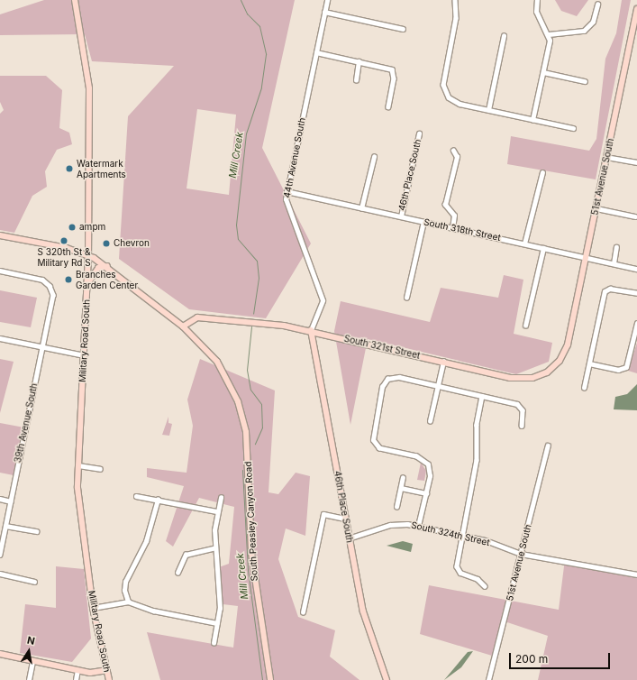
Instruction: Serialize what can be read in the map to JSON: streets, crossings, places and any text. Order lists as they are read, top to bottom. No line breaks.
{"streets":{"main road":["46th Place South","51st Avenue South","Military Road South","South 321st Street","South Peasley Canyon Road"],"street":["44th Avenue South","South 318th Street","39th Avenue South","South 324th Street"]},"crossings":[["44th Avenue South","46th Place South"],["44th Avenue South","South 318th Street"],["44th Avenue South","South 321st Street"],["46th Place South","South 318th Street"],["46th Place South","South 321st Street"],["46th Place South","South 324th Street"],["51st Avenue South","South 318th Street"],["51st Avenue South","South 321st Street"],["51st Avenue South","South 324th Street"],["Military Road South","South Peasley Canyon Road"],["South 321st Street","South Peasley Canyon Road"]],"water":["Mill Creek"],"places":["Watermark Apartments","ampm","S 320th St & Military Rd S","Chevron","Branches Garden Center"],"scale_bar":"200 m","north":"top"}
